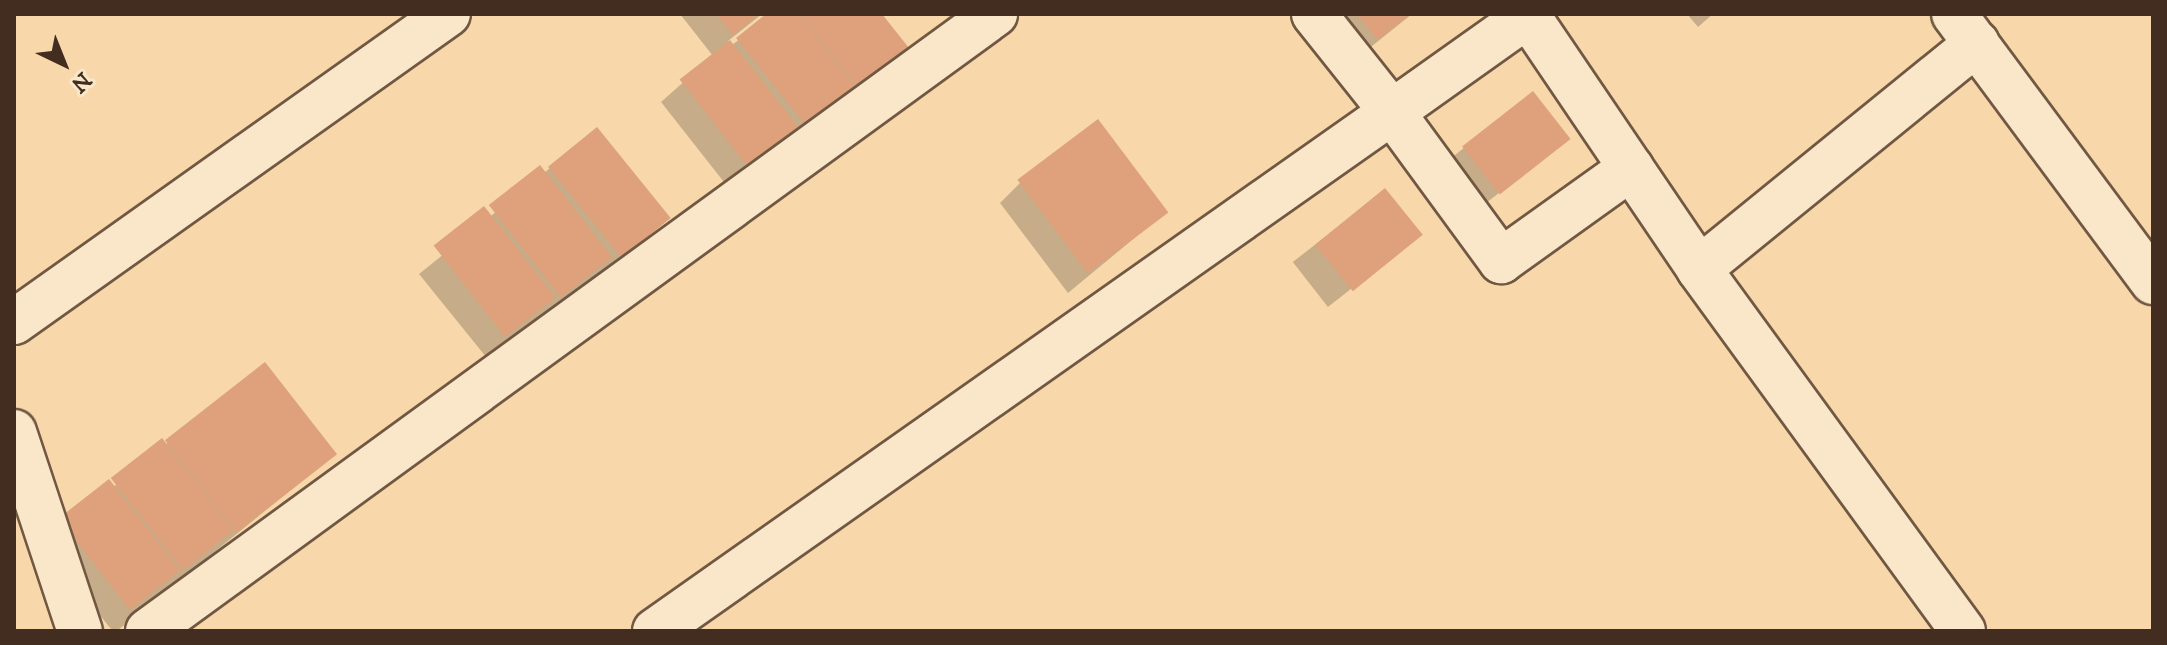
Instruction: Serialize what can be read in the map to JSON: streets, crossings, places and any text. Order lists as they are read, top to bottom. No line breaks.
{"north":"bottom right"}
